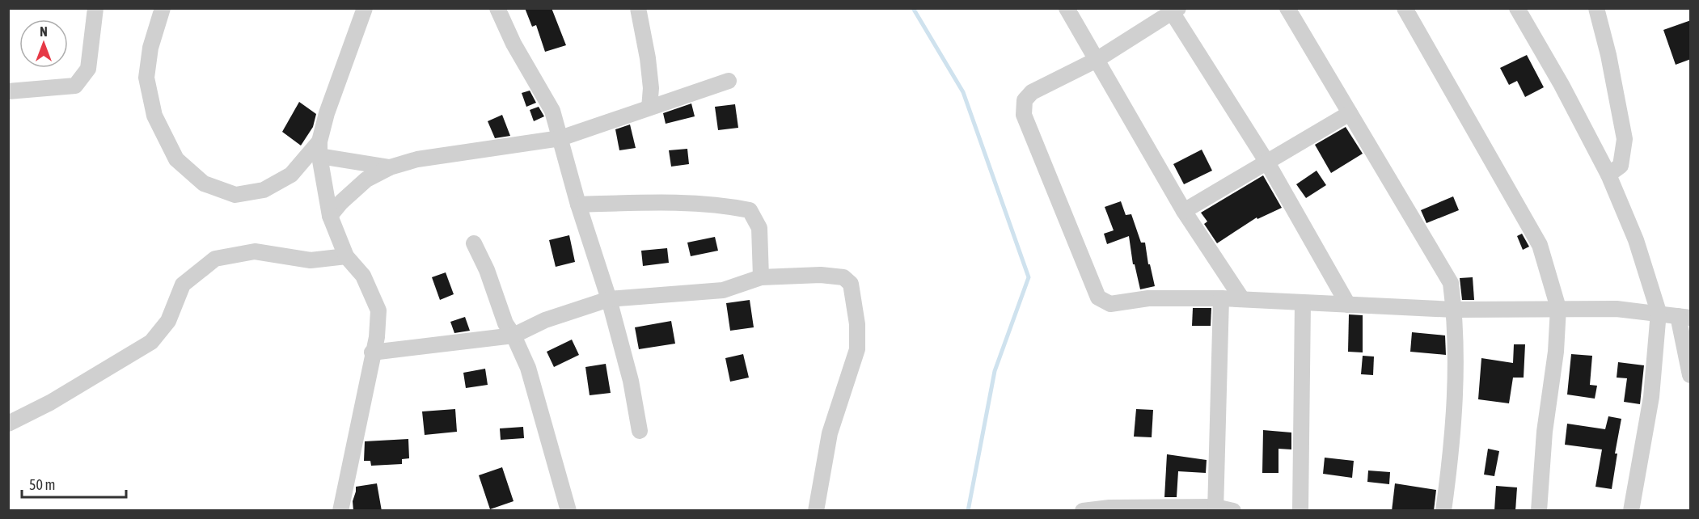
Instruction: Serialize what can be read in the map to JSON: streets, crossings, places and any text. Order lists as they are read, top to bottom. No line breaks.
{"scale_bar":"50 m","north":"top"}
